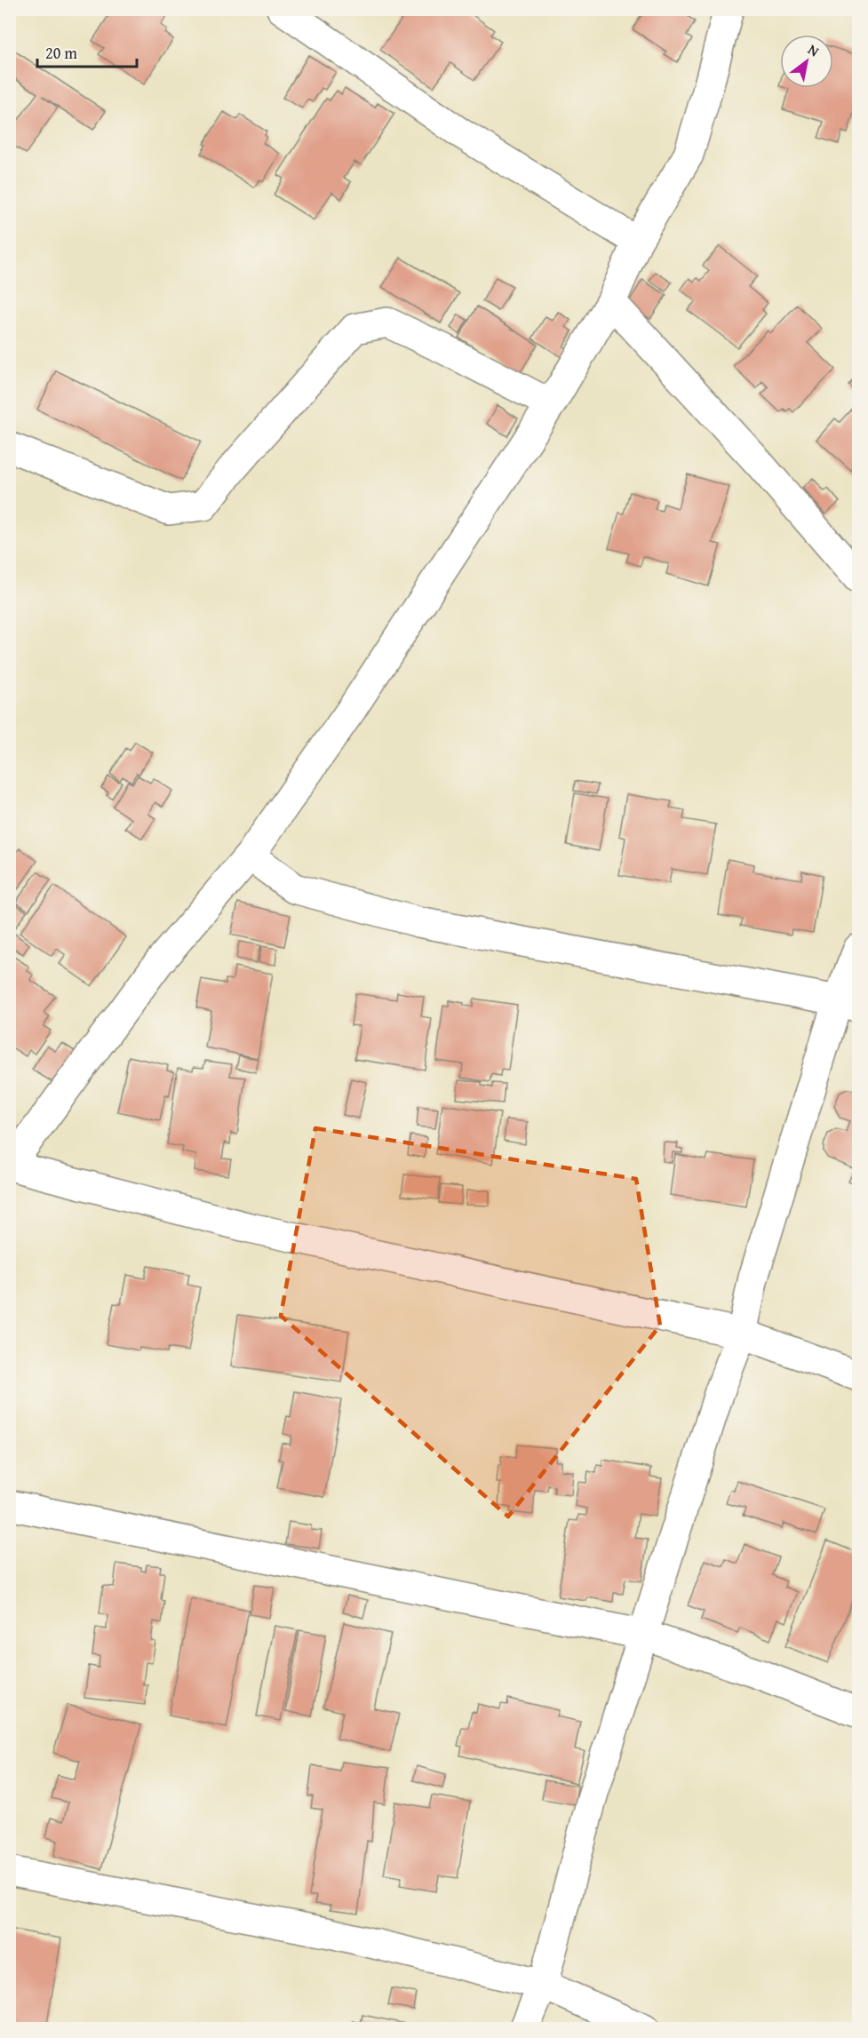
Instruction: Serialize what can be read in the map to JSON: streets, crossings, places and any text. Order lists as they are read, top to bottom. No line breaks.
{"scale_bar":"20 m","north":"top right"}
